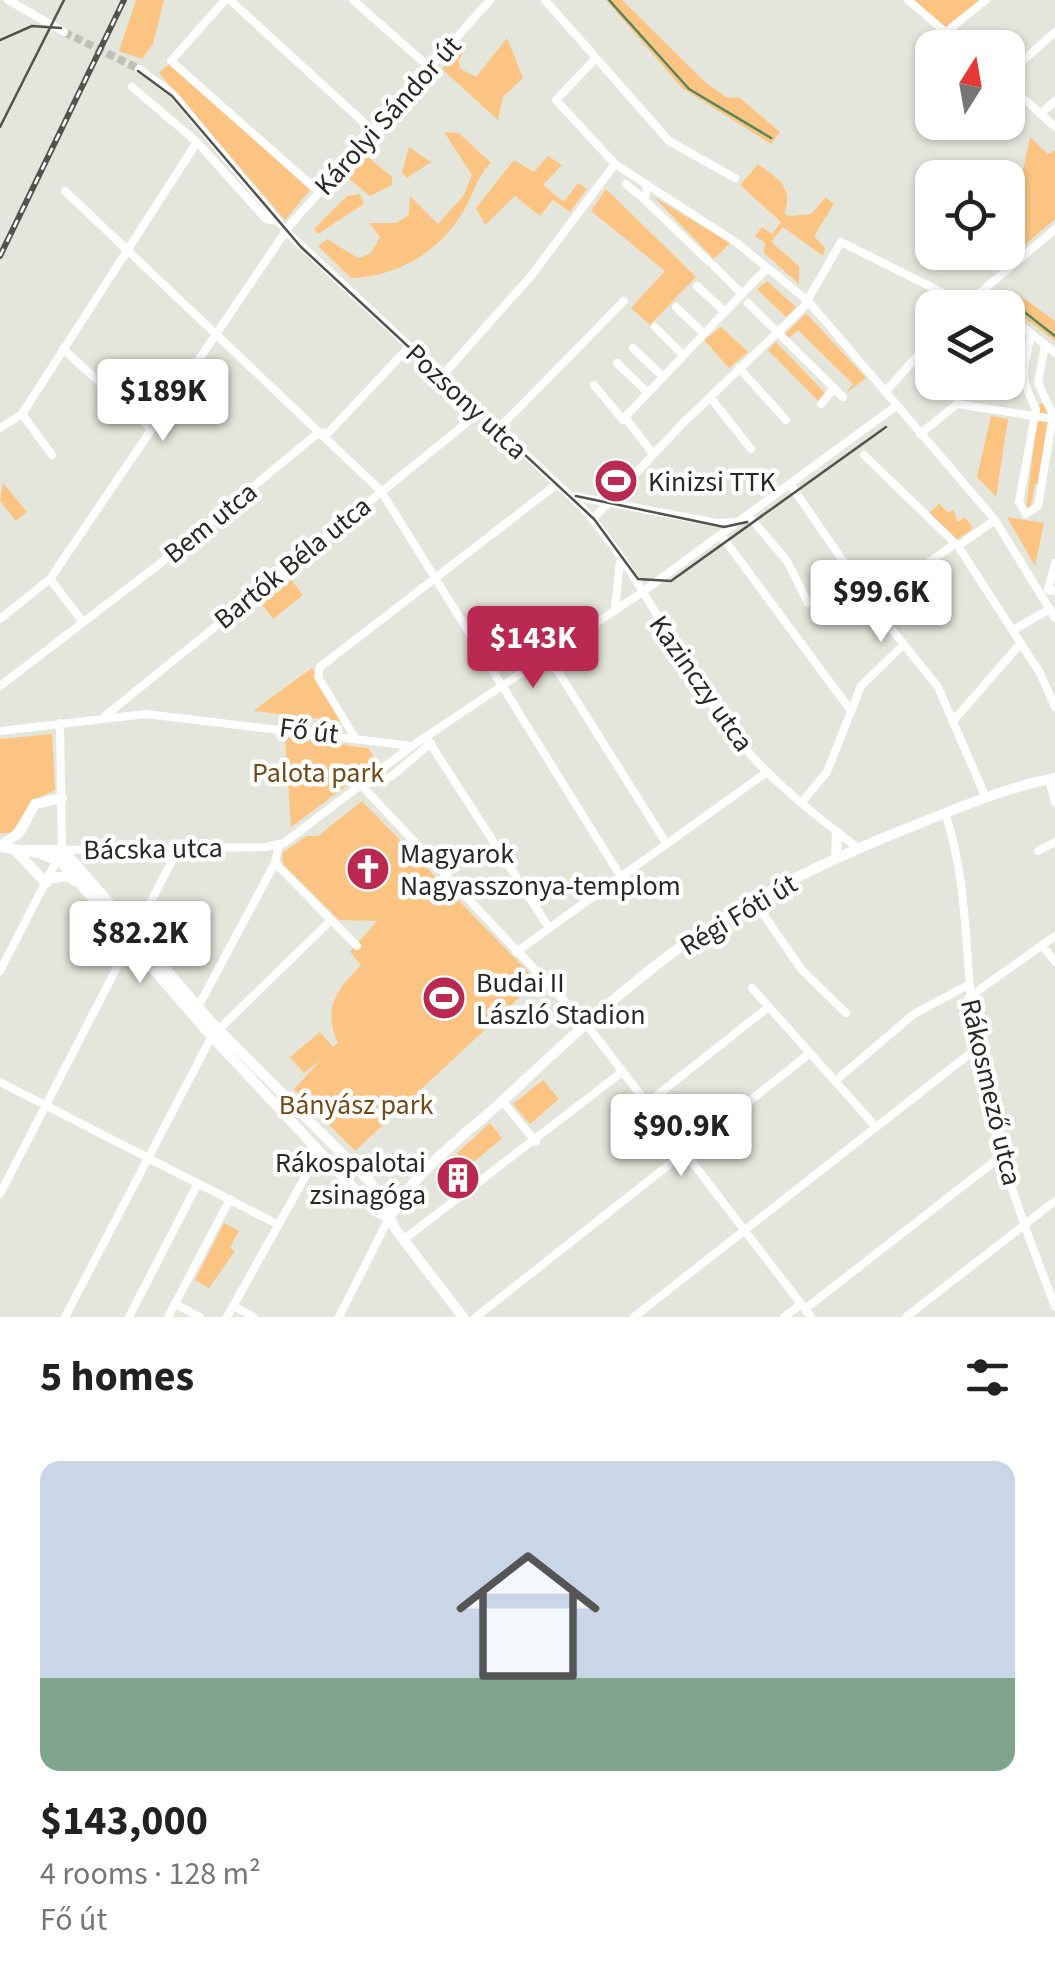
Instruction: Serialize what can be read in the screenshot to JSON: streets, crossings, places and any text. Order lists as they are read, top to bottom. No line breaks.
{"streets":{"main road":["Bácska utca","Régi Fóti út"],"street":["Károlyi Sándor út","Pozsony utca","Bem utca","Bartók Béla utca","Kazinczy utca","Fő út","Rákosmező utca"]},"crossings":[["Károlyi Sándor út","Pozsony utca"],["Pozsony utca","Bem utca"],["Pozsony utca","Bartók Béla utca"],["Pozsony utca","Kazinczy utca"],["Bartók Béla utca","Fő út"],["Kazinczy utca","Régi Fóti út"],["Régi Fóti út","Rákosmező utca"]],"parks":["Palota park","Bányász park"],"places":{"sports":["Kinizsi TTK","Budai II László Stadion"],"church":["Magyarok Nagyasszonya-templom"],"building":["Rákospalotai zsinagóga"]},"north":"top","page":{"price":["$189K","$99.6K","$143K","$82.2K","$90.9K"],"heading":"5 homes","list":[{"name":"$143,000","note":"4 rooms · 128 m² · Fő út"}]}}
